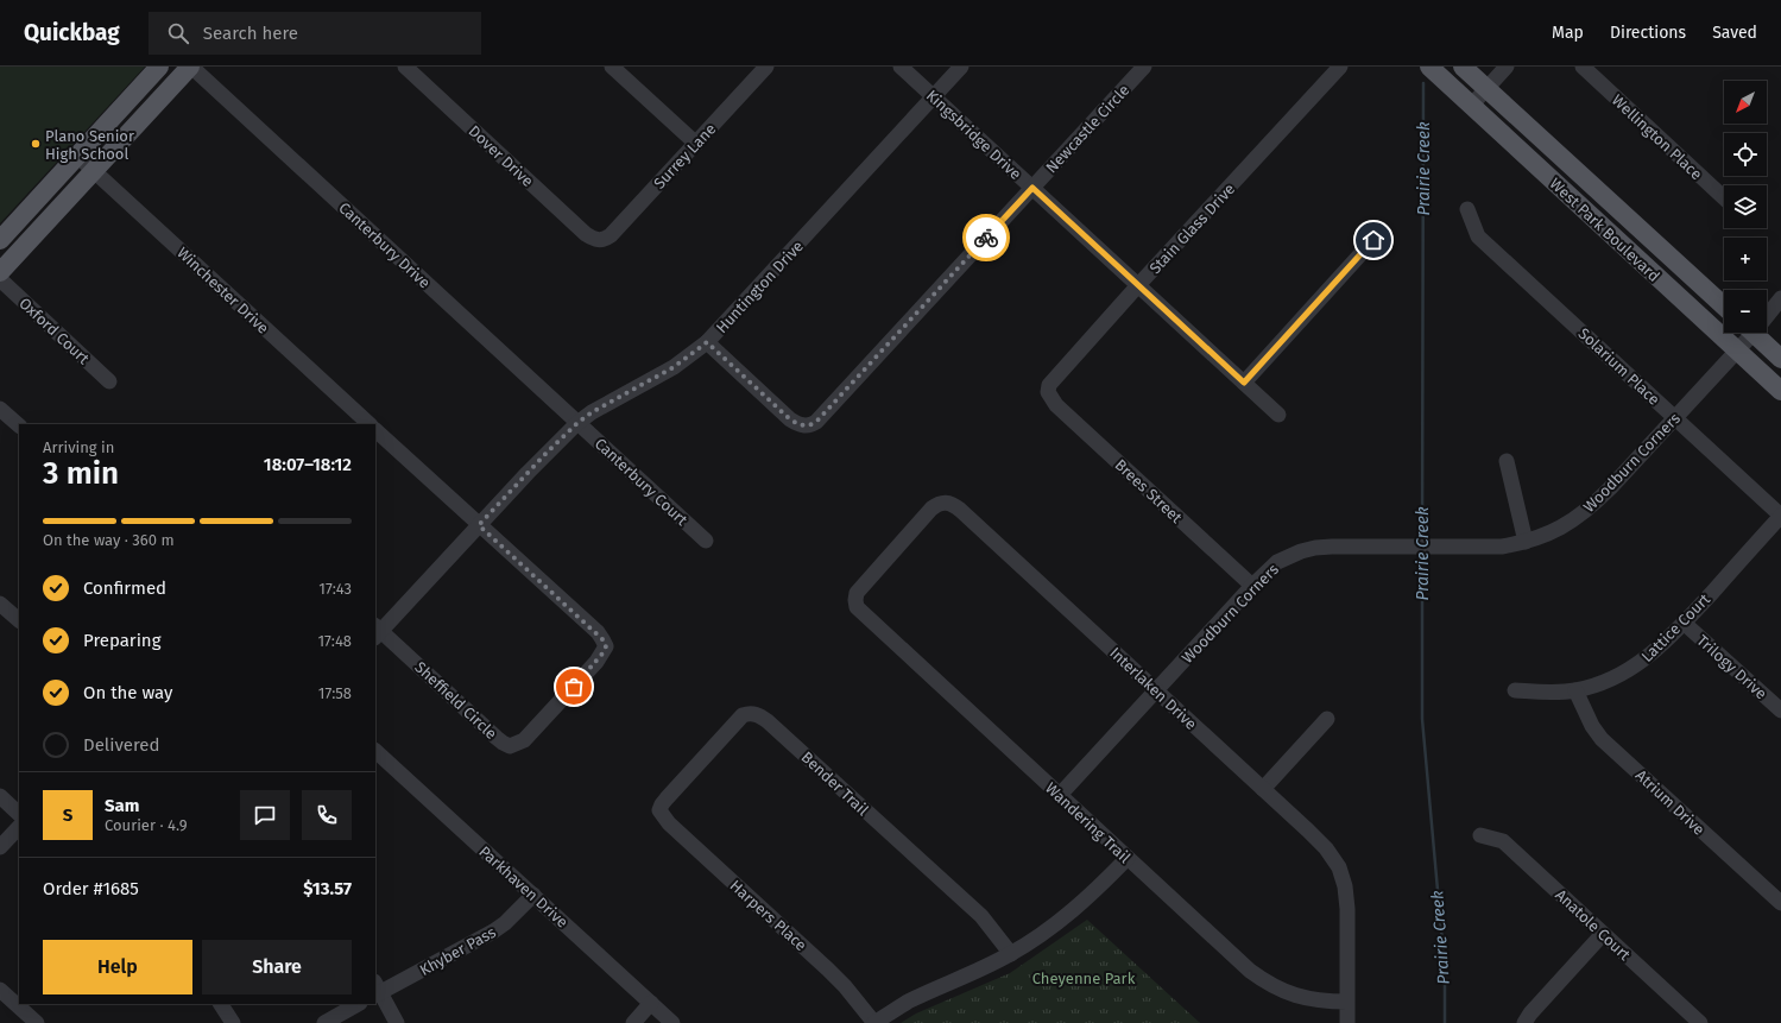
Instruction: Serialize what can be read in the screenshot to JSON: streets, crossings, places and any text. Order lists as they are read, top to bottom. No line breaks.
{"streets":{"main road":["West Park Boulevard"],"street":["Newcastle Circle","Kingsbridge Drive","Wellington Place","Dover Drive","Surrey Lane","Stain Glass Drive","Canterbury Drive","Huntington Drive","Winchester Drive","Oxford Court","Solarium Place","Woodburn Corners","Canterbury Court","Brees Street","Lattice Court","Trilogy Drive","Interlaken Drive","Sheffield Circle","Bender Trail","Atrium Drive","Wandering Trail","Parkhaven Drive","Harpers Place","Anatole Court","Khyber Pass"]},"crossings":[["Newcastle Circle","Kingsbridge Drive"],["Newcastle Circle","Huntington Drive"],["Kingsbridge Drive","Stain Glass Drive"],["Kingsbridge Drive","Huntington Drive"],["Dover Drive","Surrey Lane"],["Stain Glass Drive","Brees Street"],["West Park Boulevard","Woodburn Corners"],["Canterbury Drive","Huntington Drive"],["Canterbury Drive","Canterbury Court"],["Huntington Drive","Canterbury Court"],["Huntington Drive","Sheffield Circle"],["Solarium Place","Woodburn Corners"],["Solarium Place","Lattice Court"],["Woodburn Corners","Brees Street"],["Woodburn Corners","Interlaken Drive"],["Woodburn Corners","Wandering Trail"],["Lattice Court","Trilogy Drive"],["Lattice Court","Atrium Drive"],["Interlaken Drive","Wandering Trail"],["Bender Trail","Harpers Place"],["Parkhaven Drive","Khyber Pass"]],"water":["Prairie Creek"],"parks":["Cheyenne Park"],"places":["Plano Senior High School"],"north":"bottom left","page":{"header":"Quickbag","search":"Search here","nav":["Map","Directions","Saved"],"map_buttons":["+","−"],"heading":["3 min","Arriving in","18:07–18:12"],"panel":["Sam","Courier · 4.9","Order #1685","$13.57"],"bar":"On the way · 360 m","list":[["Confirmed","17:43"],["Preparing","17:48"],["On the way","17:58"],"Delivered"],"round":"S","buttons":["Help","Share"]}}
